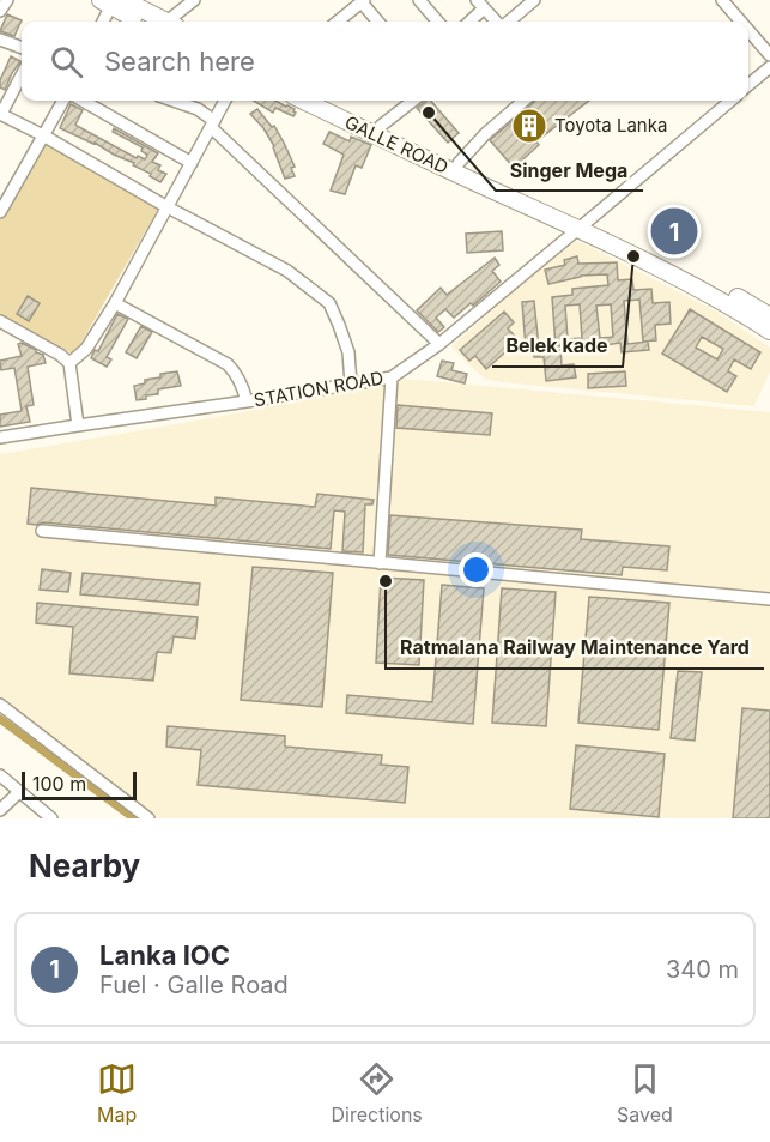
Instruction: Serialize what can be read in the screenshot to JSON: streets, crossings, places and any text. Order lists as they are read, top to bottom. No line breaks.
{"streets":{"highway":["GALLE ROAD"],"street":["STATION ROAD"]},"crossings":[["GALLE ROAD","STATION ROAD"]],"places":{"other":["Singer Mega","Belek kade","Ratmalana Railway Maintenance Yard"],"building":["Toyota Lanka"]},"scale_bar":"100 m","page":{"search":"Search here","pins":"1","scale":"100 m","heading":"Nearby","list":[{"mark":"1","name":"Lanka IOC","note":"Fuel · Galle Road","value":"340 m"}],"nav":["Map","Directions","Saved"]}}
